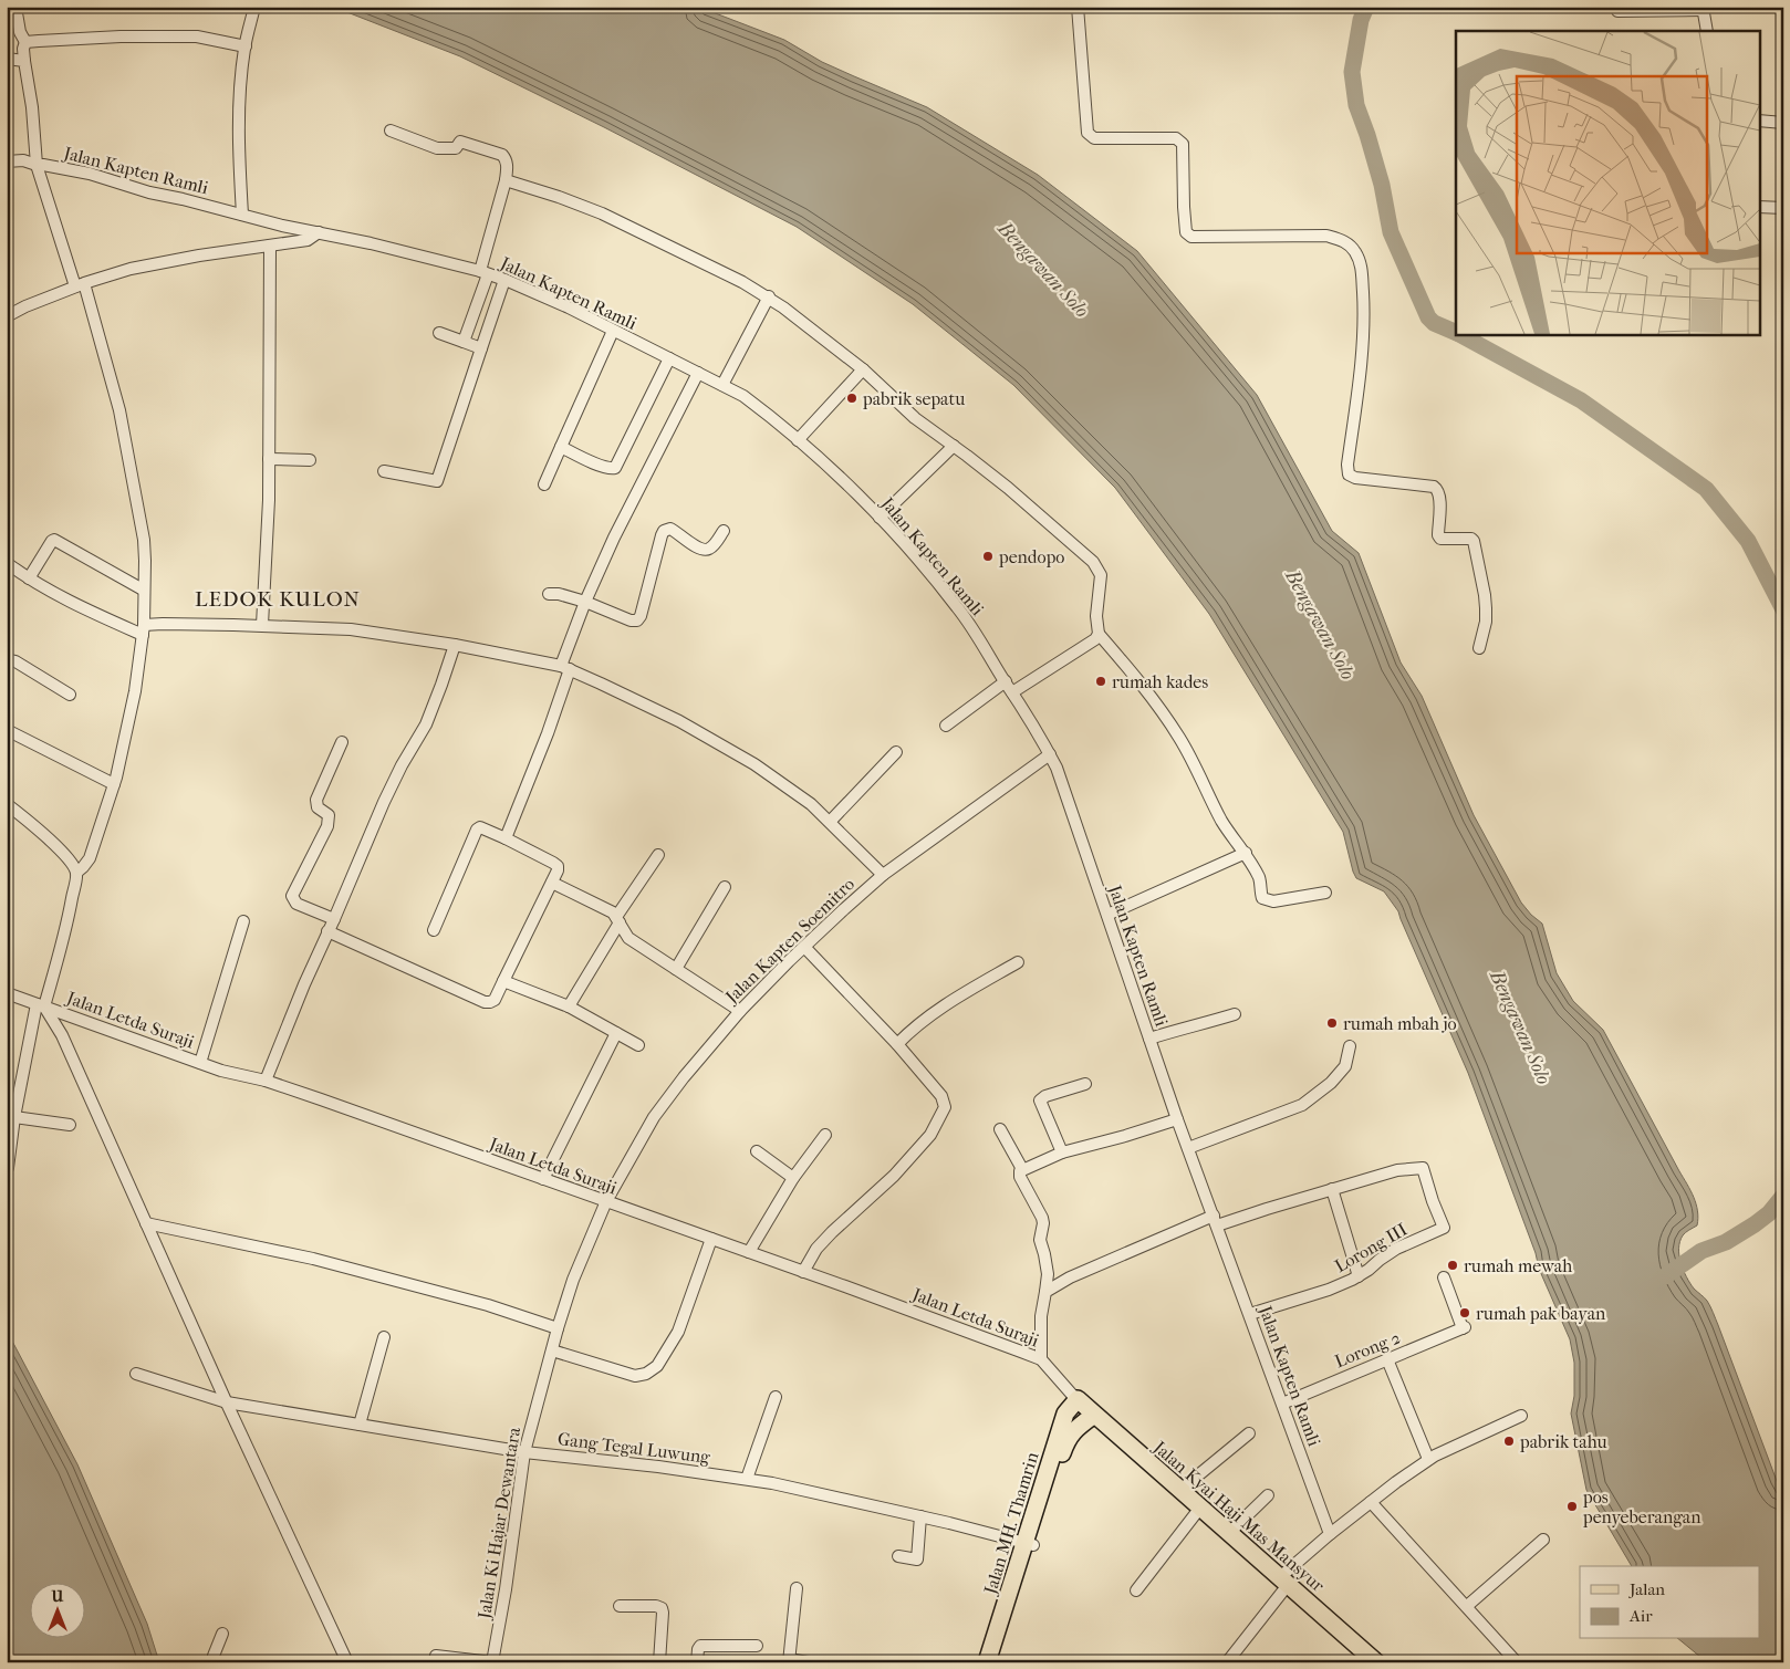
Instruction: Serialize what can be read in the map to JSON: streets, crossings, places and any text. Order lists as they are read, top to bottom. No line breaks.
{"streets":{"main road":["Jalan Kyai Haji Mas Mansyur","Jalan MH. Thamrin"],"street":["Jalan Kapten Ramli","Jalan Kapten Soemitro","Jalan Letda Suraji","Lorong III","Lorong 2","Gang Tegal Luwung","Jalan Ki Hajar Dewantara"]},"crossings":[["Jalan Kapten Ramli","Jalan Kapten Soemitro"],["Jalan Kapten Ramli","Lorong III"],["Jalan Kapten Ramli","Lorong 2"],["Jalan Kapten Soemitro","Jalan Letda Suraji"],["Jalan Kapten Soemitro","Jalan Ki Hajar Dewantara"],["Jalan Letda Suraji","Jalan Kyai Haji Mas Mansyur"],["Jalan Letda Suraji","Jalan Ki Hajar Dewantara"],["Jalan Letda Suraji","Jalan MH. Thamrin"],["Gang Tegal Luwung","Jalan Ki Hajar Dewantara"],["Gang Tegal Luwung","Jalan MH. Thamrin"],["Jalan Kyai Haji Mas Mansyur","Jalan MH. Thamrin"]],"districts":["LEDOK KULON"],"water":["Bengawan Solo"],"places":["pabrik sepatu","pendopo","rumah kades","rumah mbah jo","rumah mewah","rumah pak bayan","pabrik tahu","pos penyeberangan"],"legend":["Jalan","Air"],"north":"top"}
